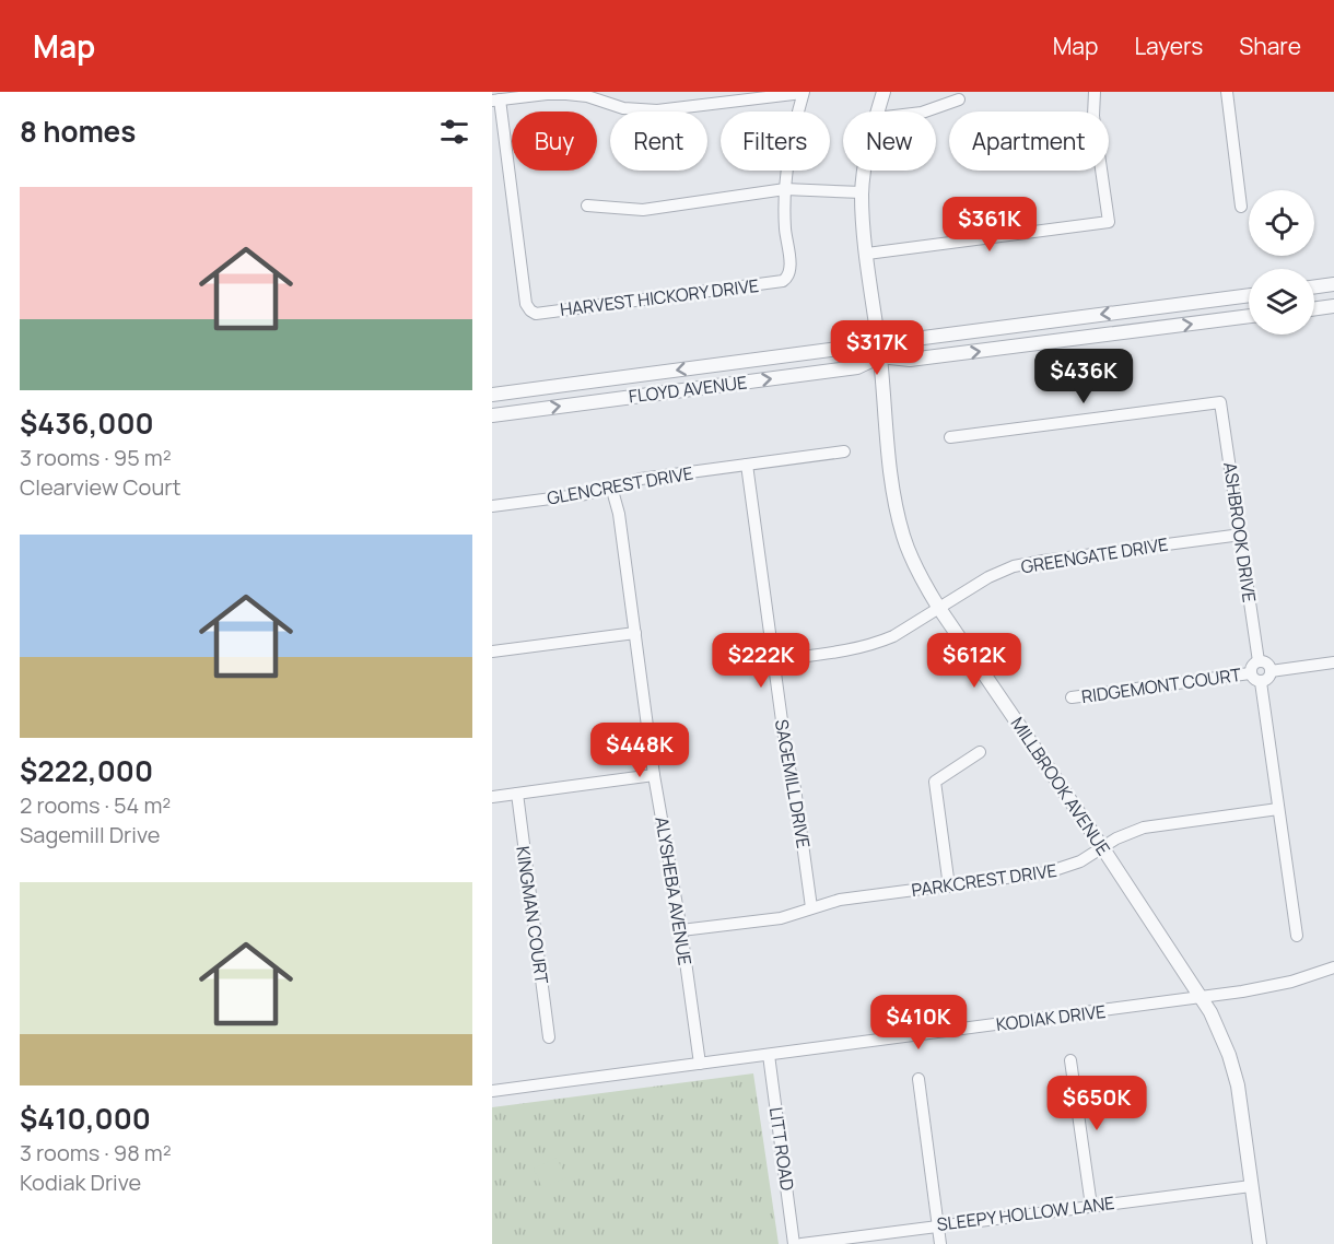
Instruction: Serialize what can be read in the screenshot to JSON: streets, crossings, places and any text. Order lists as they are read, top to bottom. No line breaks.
{"streets":{"street":["HARVEST HICKORY DRIVE","FLOYD AVENUE","GLENCREST DRIVE","ASHBROOK DRIVE","GREENGATE DRIVE","RIDGEMONT COURT","SAGEMILL DRIVE","MILLBROOK AVENUE","PARKCREST DRIVE","ALYSHEBA AVENUE","KINGMAN COURT","KODIAK DRIVE","LITT ROAD","SLEEPY HOLLOW LANE"]},"crossings":[["FLOYD AVENUE","MILLBROOK AVENUE"],["GLENCREST DRIVE","SAGEMILL DRIVE"],["GLENCREST DRIVE","ALYSHEBA AVENUE"],["ASHBROOK DRIVE","GREENGATE DRIVE"],["ASHBROOK DRIVE","RIDGEMONT COURT"],["GREENGATE DRIVE","SAGEMILL DRIVE"],["GREENGATE DRIVE","MILLBROOK AVENUE"],["SAGEMILL DRIVE","PARKCREST DRIVE"],["MILLBROOK AVENUE","PARKCREST DRIVE"],["MILLBROOK AVENUE","KODIAK DRIVE"],["MILLBROOK AVENUE","SLEEPY HOLLOW LANE"],["PARKCREST DRIVE","ALYSHEBA AVENUE"],["ALYSHEBA AVENUE","KODIAK DRIVE"],["KODIAK DRIVE","LITT ROAD"]],"page":{"header":"Map","nav":["Map","Layers","Share"],"heading":"8 homes","chip":["Buy","Rent","Filters","New","Apartment"],"list":[{"name":"$436,000","note":"3 rooms · 95 m² · Clearview Court"},{"name":"$222,000","note":"2 rooms · 54 m² · Sagemill Drive"},{"name":"$410,000","note":"3 rooms · 98 m² · Kodiak Drive"}],"price":["$361K","$317K","$436K","$222K","$612K","$448K","$410K","$650K"]}}
